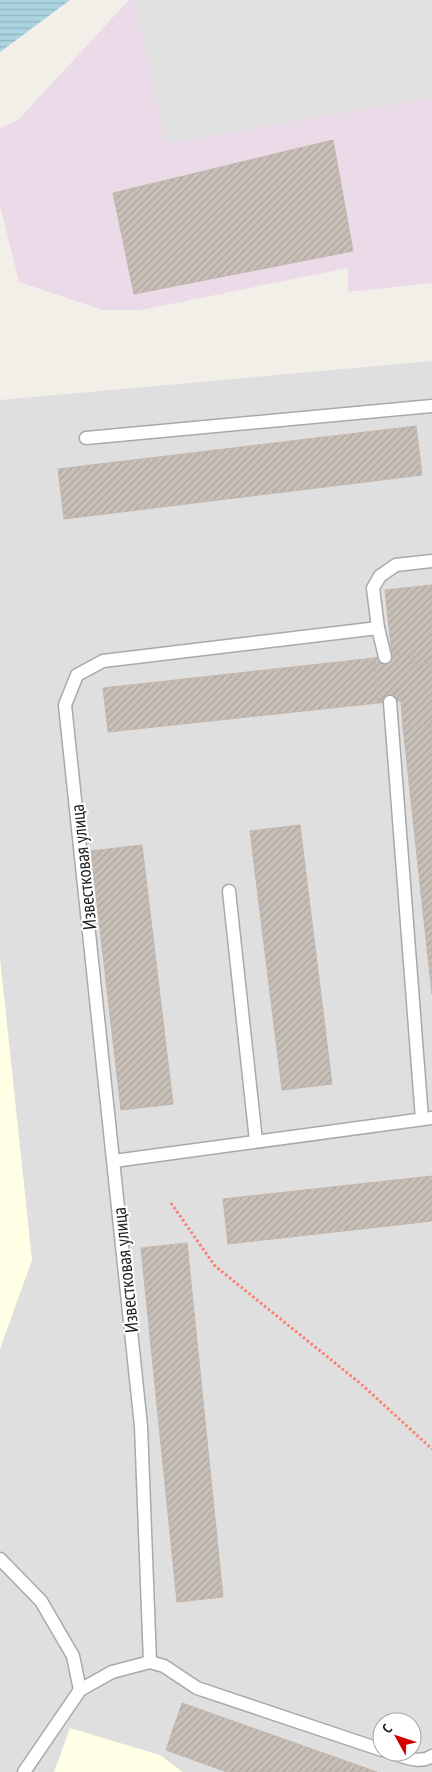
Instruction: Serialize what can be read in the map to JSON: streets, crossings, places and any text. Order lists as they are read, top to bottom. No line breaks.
{"streets":{"lane":["Известковая улица"]},"north":"top left"}
